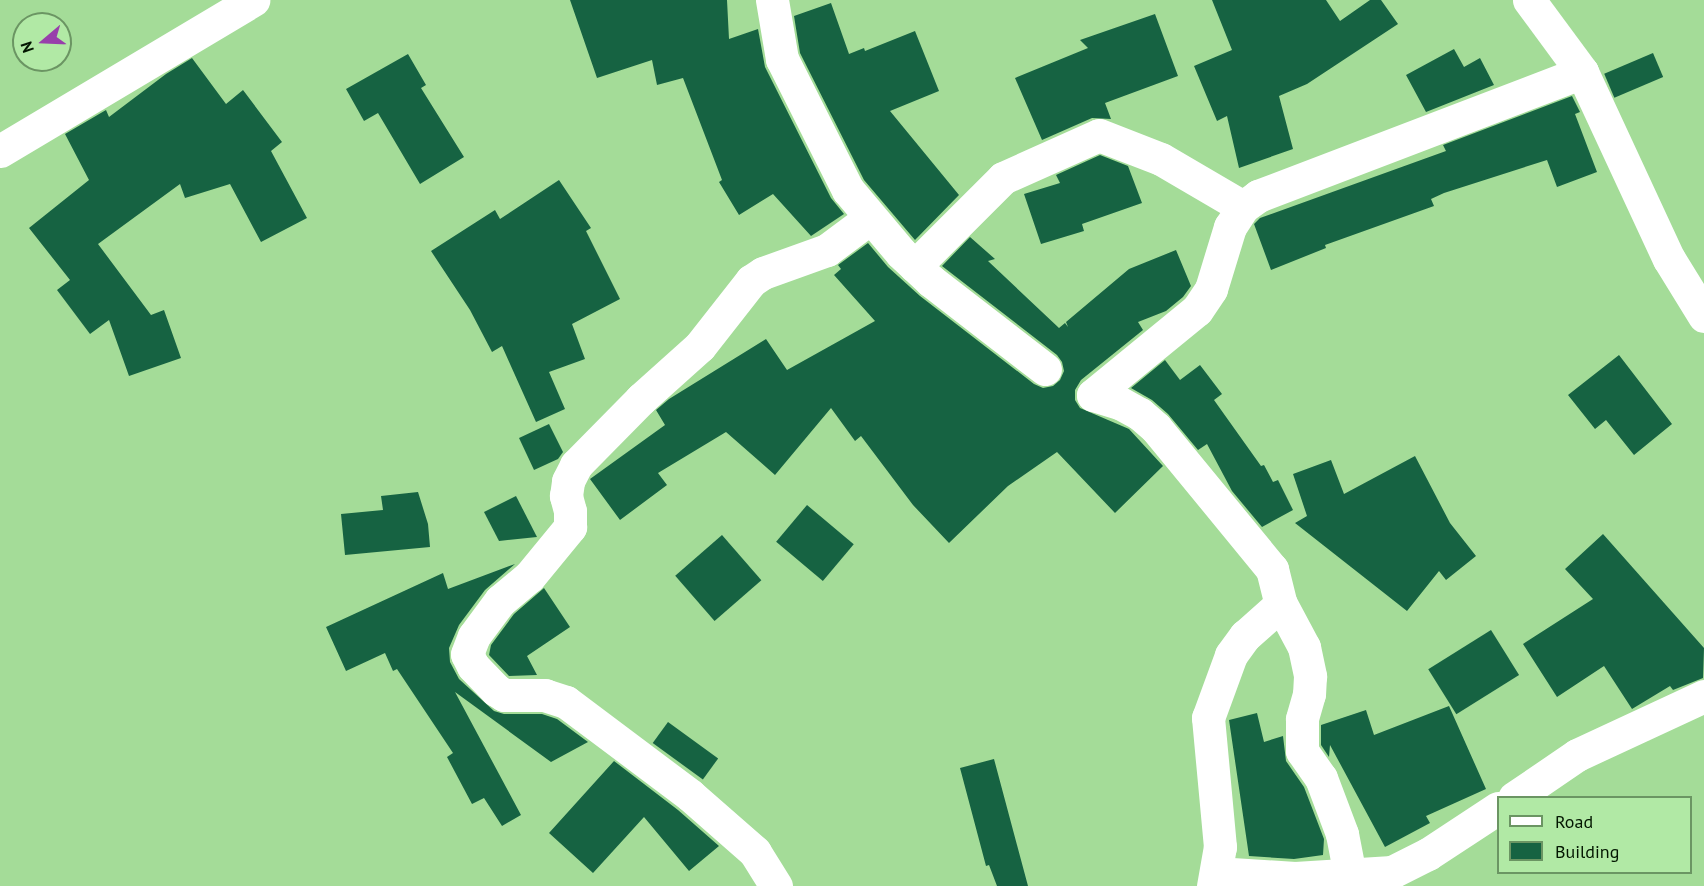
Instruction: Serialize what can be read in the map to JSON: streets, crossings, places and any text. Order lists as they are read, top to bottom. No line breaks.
{"legend":["Road","Building"],"north":"left"}
